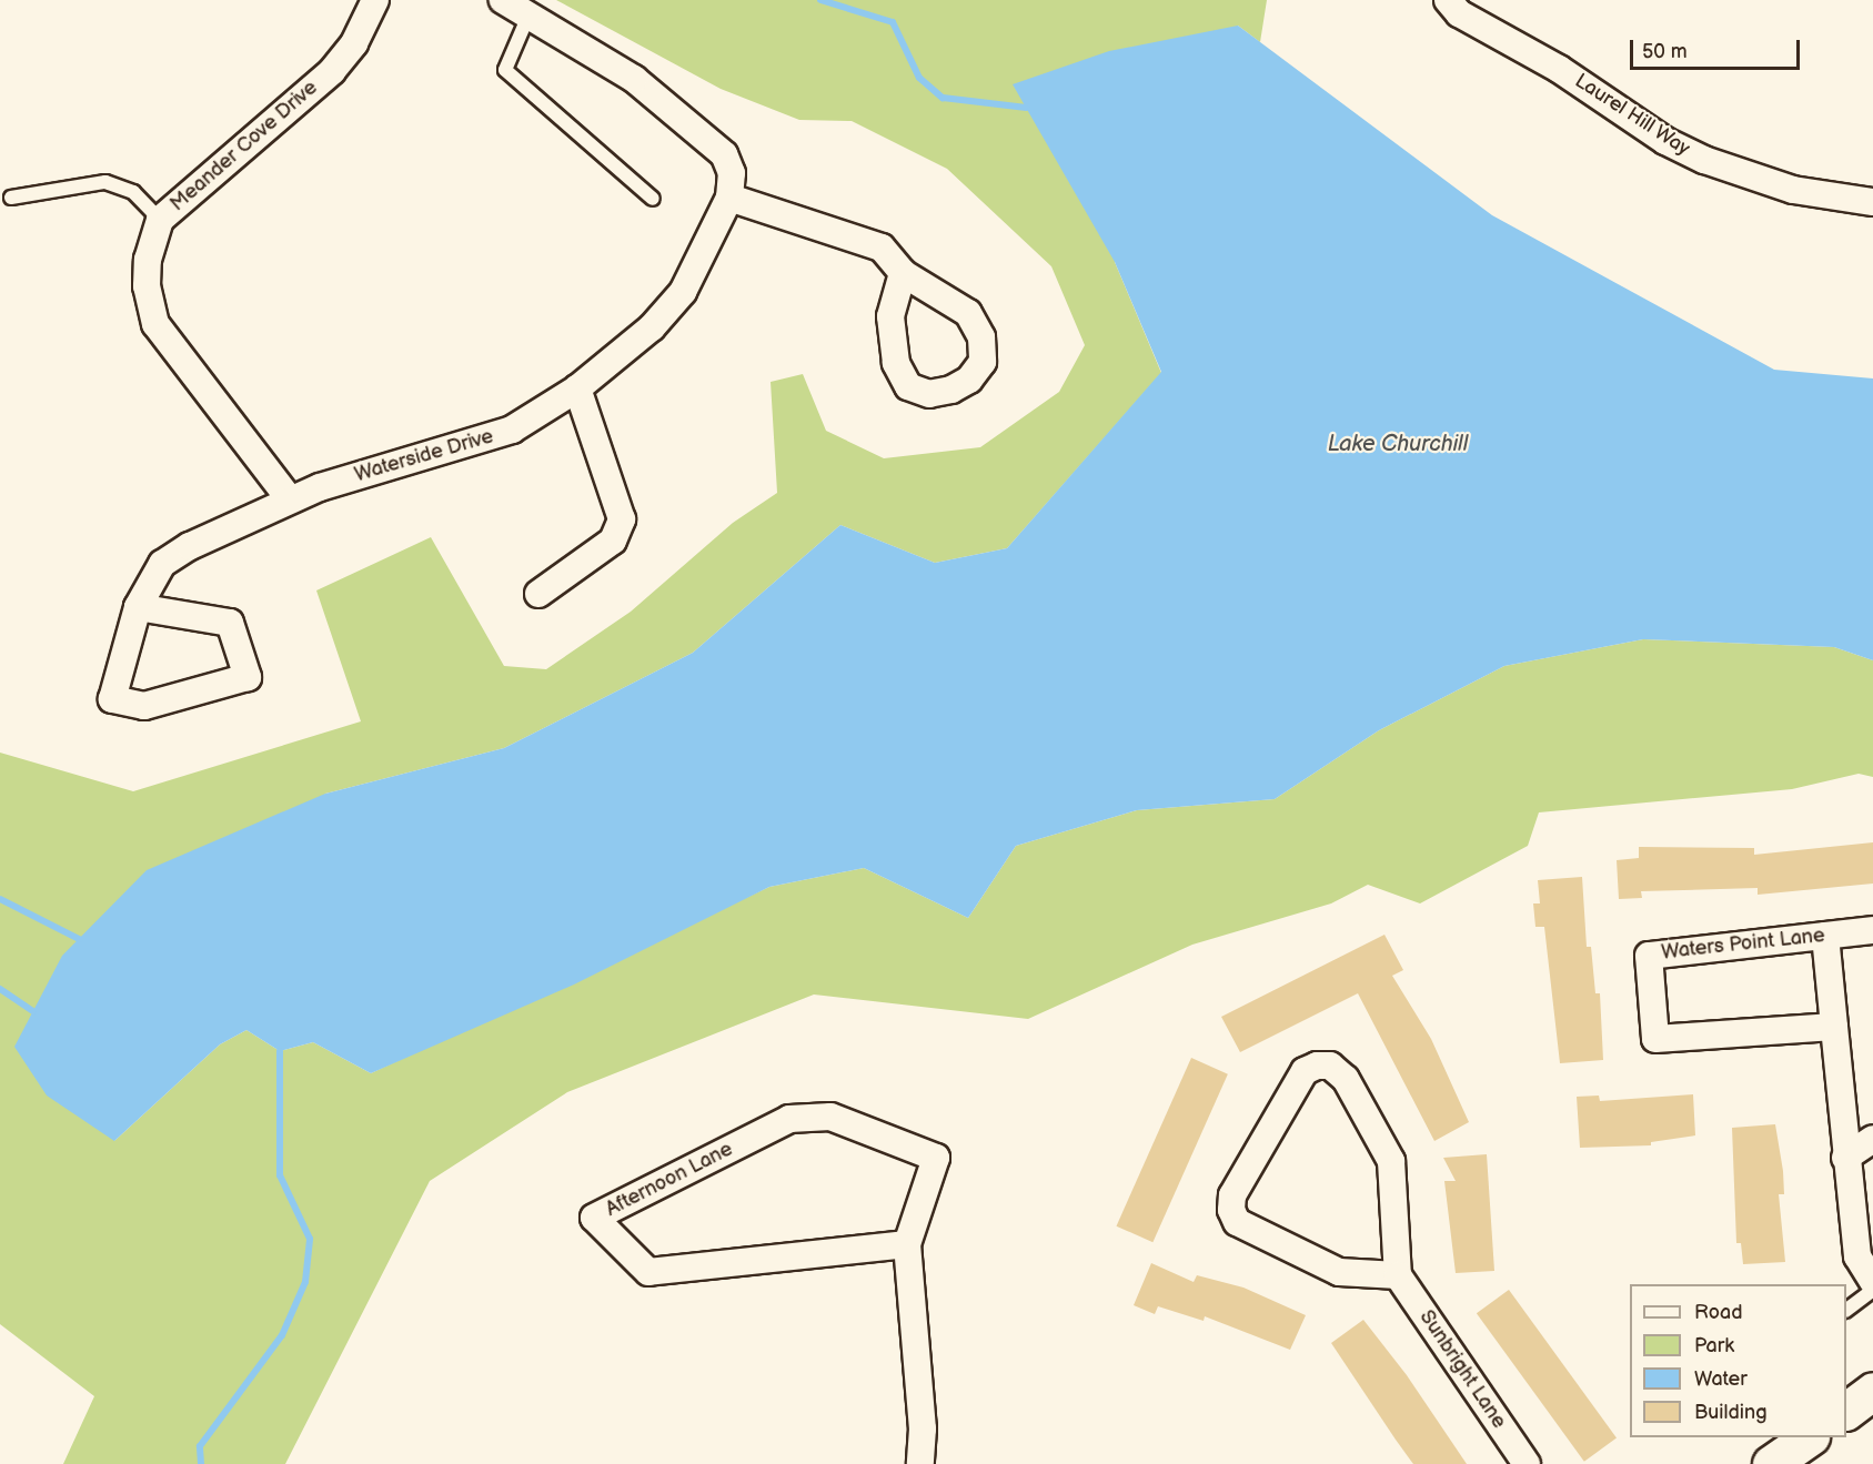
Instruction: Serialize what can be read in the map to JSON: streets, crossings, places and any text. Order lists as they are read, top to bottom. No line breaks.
{"streets":{"street":["Laurel Hill Way","Meander Cove Drive","Waterside Drive","Waters Point Lane","Afternoon Lane","Sunbright Lane"]},"crossings":[["Meander Cove Drive","Waterside Drive"]],"water":["Lake Churchill"],"legend":["Road","Park","Water","Building"],"scale_bar":"50 m"}
